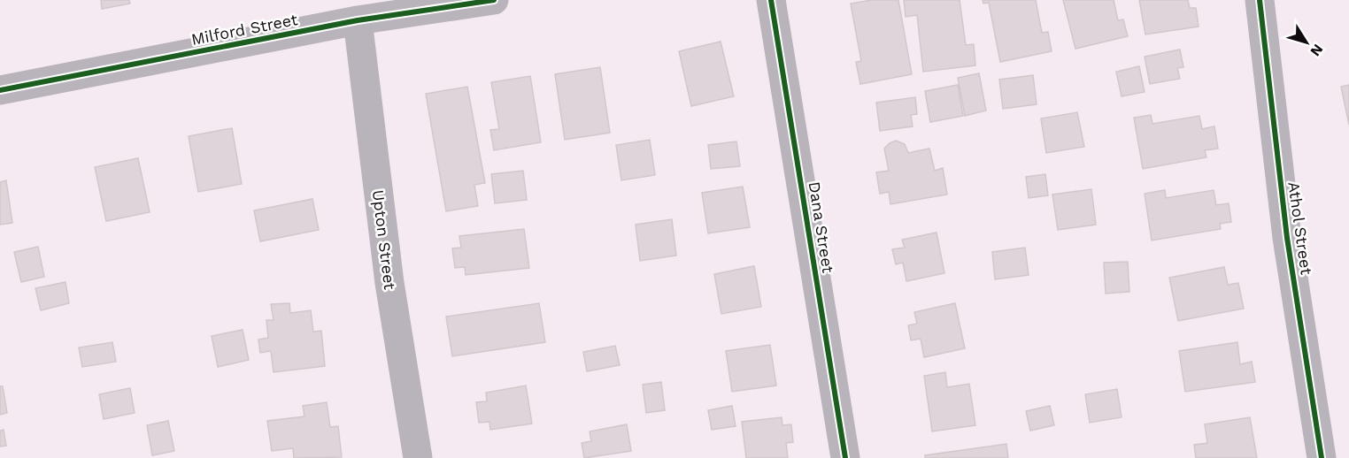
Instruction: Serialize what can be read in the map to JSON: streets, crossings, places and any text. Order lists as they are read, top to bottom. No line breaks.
{"streets":{"street":["Milford Street","Dana Street","Athol Street","Upton Street"]},"crossings":[["Milford Street","Upton Street"]],"north":"bottom right"}
